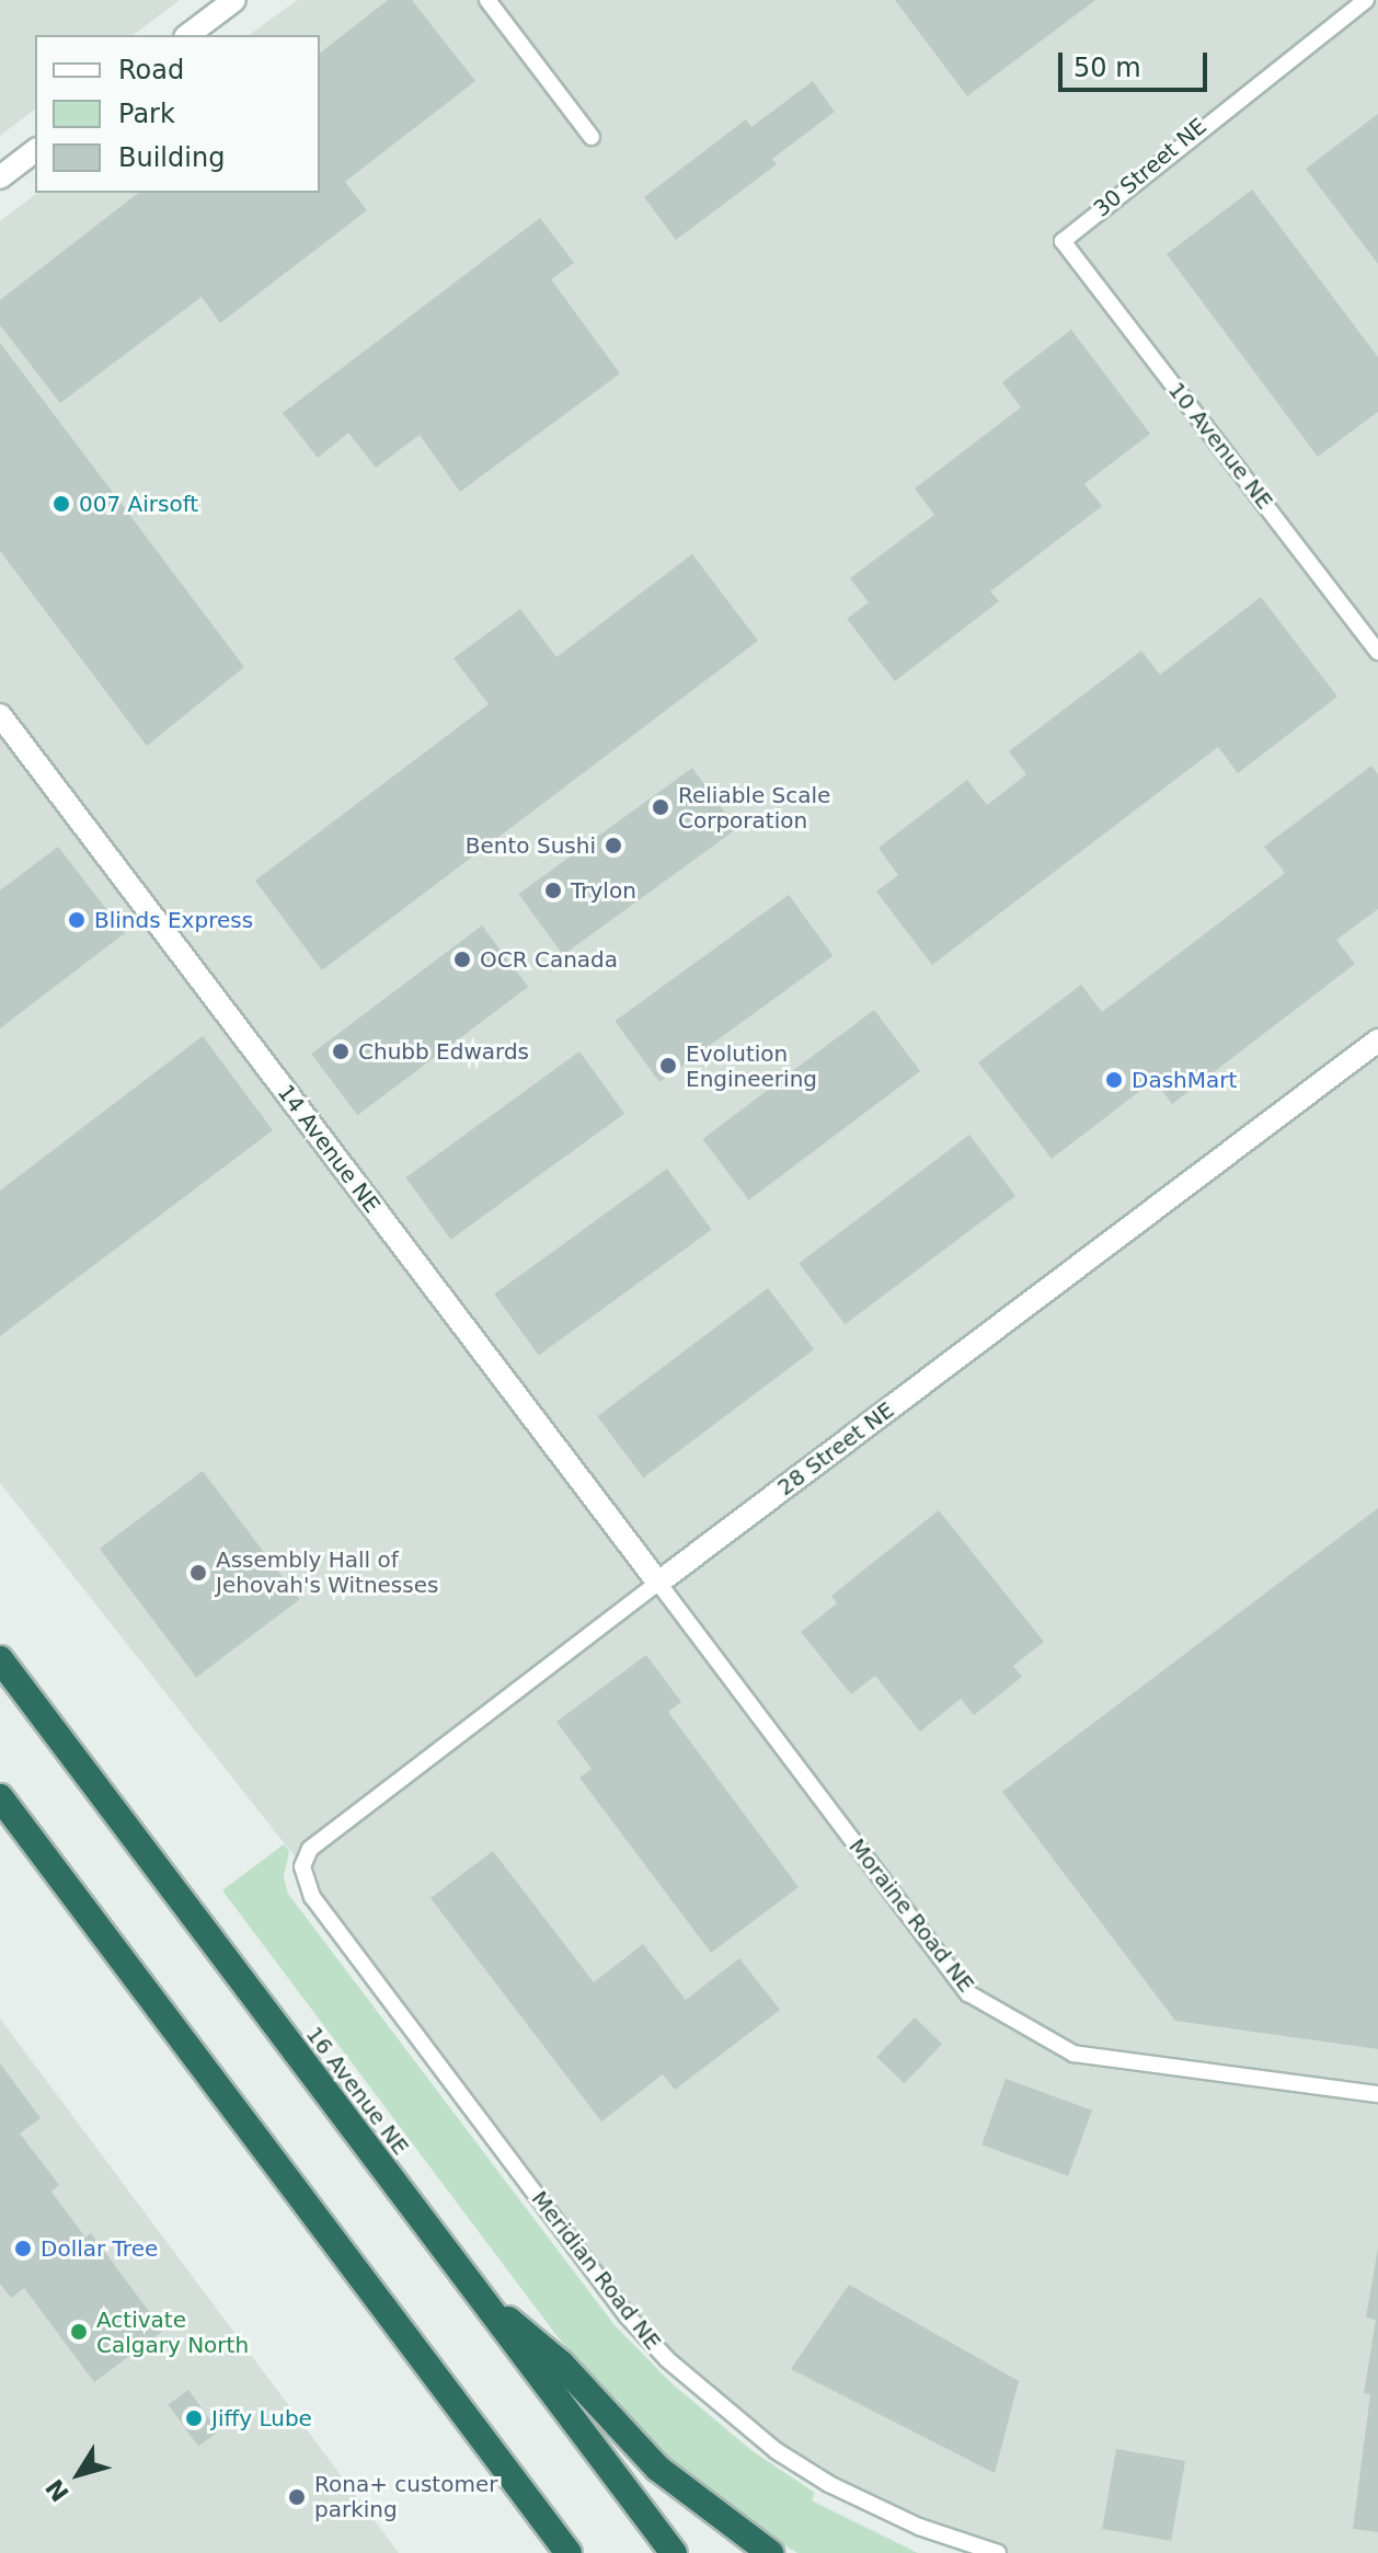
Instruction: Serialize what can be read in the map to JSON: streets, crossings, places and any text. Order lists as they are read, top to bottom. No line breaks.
{"streets":{"highway":["16 Avenue NE"],"street":["30 Street NE","10 Avenue NE","14 Avenue NE","28 Street NE","Moraine Road NE","Meridian Road NE"]},"crossings":[["30 Street NE","10 Avenue NE"],["14 Avenue NE","28 Street NE"],["14 Avenue NE","Moraine Road NE"],["28 Street NE","Moraine Road NE"],["28 Street NE","Meridian Road NE"]],"places":["007 Airsoft","Reliable Scale Corporation","Bento Sushi","Trylon","Blinds Express","OCR Canada","Chubb Edwards","Evolution Engineering","DashMart","Assembly Hall of Jehovah's Witnesses","Dollar Tree","Activate Calgary North","Jiffy Lube","Rona+ customer parking"],"legend":["Road","Park","Building"],"scale_bar":"50 m","north":"bottom left"}
